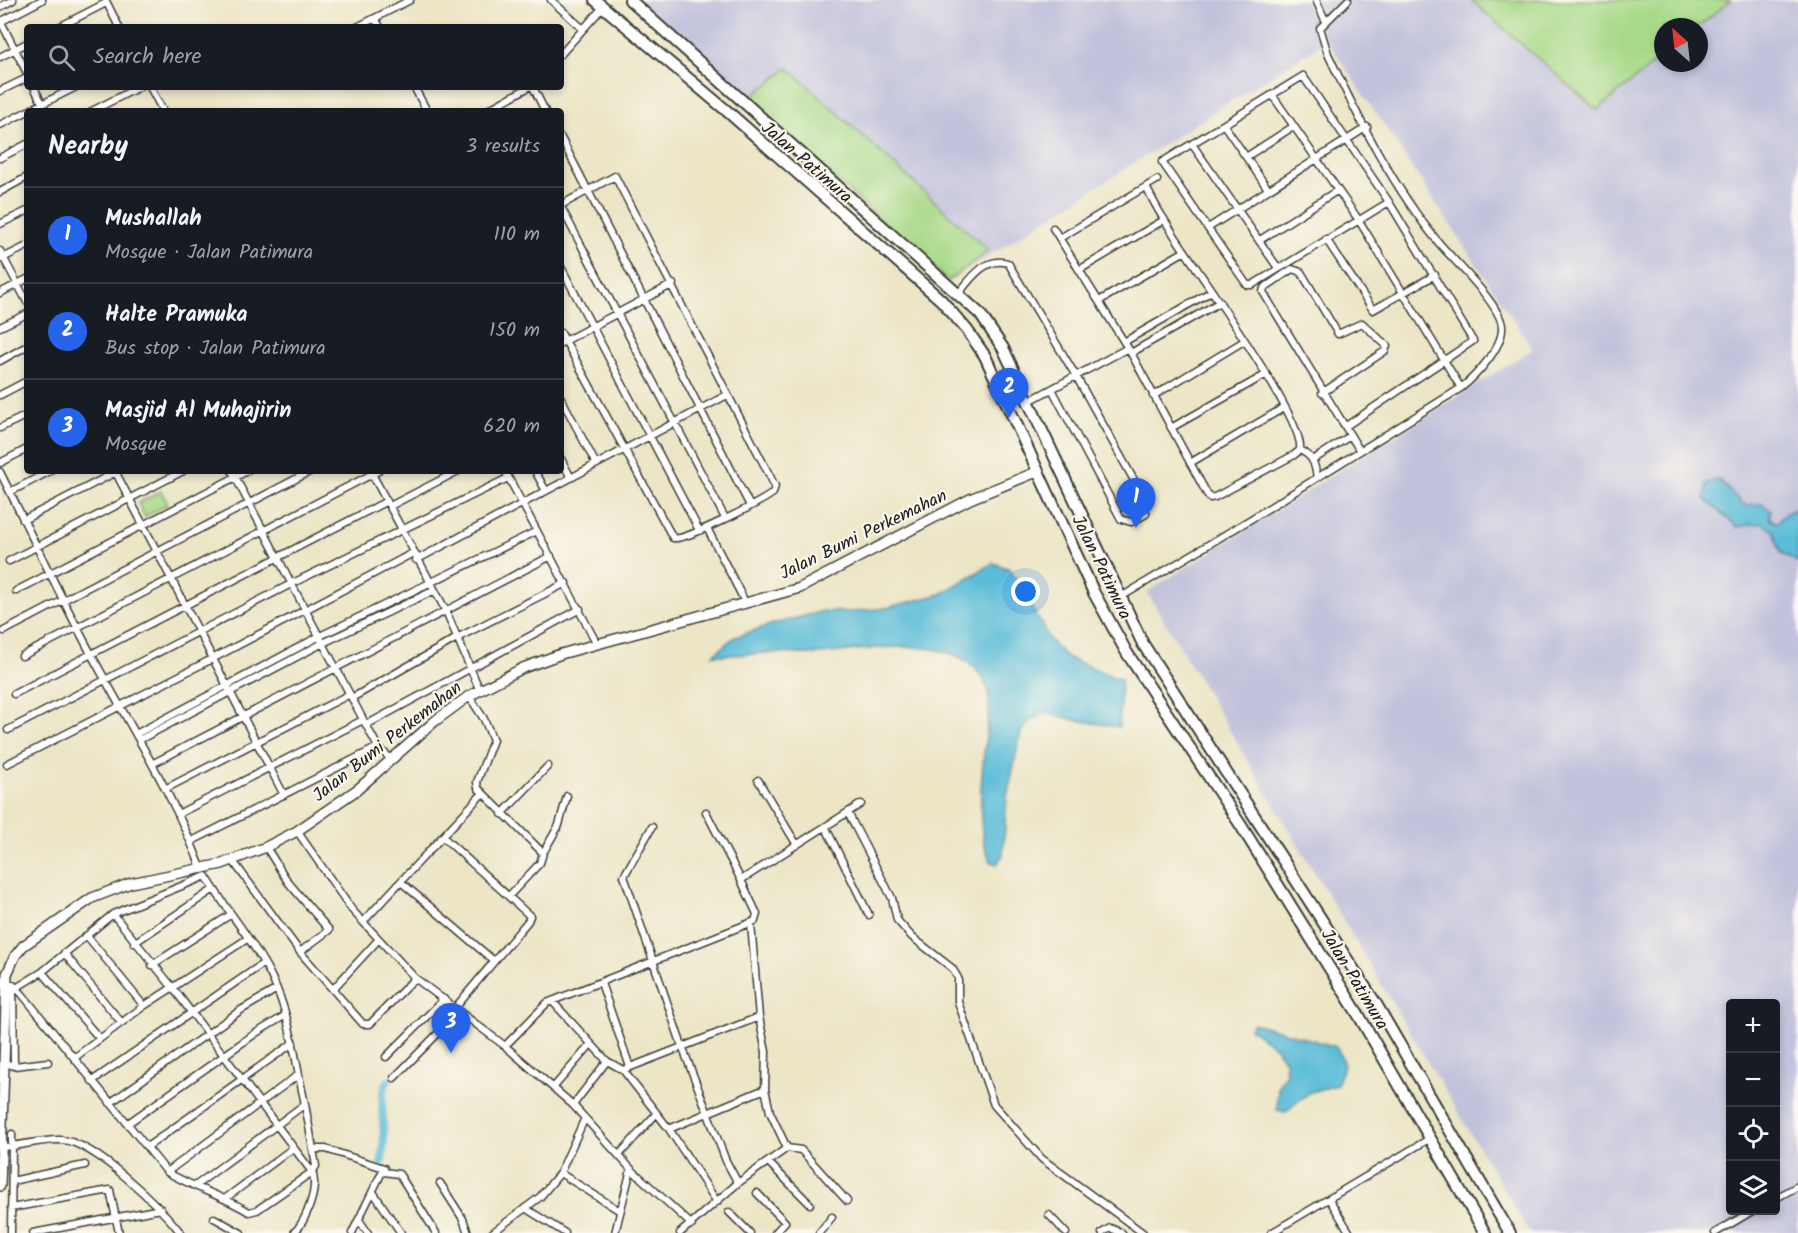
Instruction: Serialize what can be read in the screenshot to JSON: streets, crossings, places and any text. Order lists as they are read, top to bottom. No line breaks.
{"streets":{"highway":["Jalan Patimura"],"street":["Jalan Bumi Perkemahan"]},"crossings":[["Jalan Patimura","Jalan Bumi Perkemahan"]],"north":"top left","page":{"search":"Search here","heading":["Nearby","3 results"],"list":[{"mark":"1","name":"Mushallah","note":"Mosque · Jalan Patimura","value":"110 m"},{"mark":"2","name":"Halte Pramuka","note":"Bus stop · Jalan Patimura","value":"150 m"},{"mark":"3","name":"Masjid Al Muhajirin","note":"Mosque","value":"620 m"}],"pins":["2","1","3"],"map_buttons":["+","−"]}}
